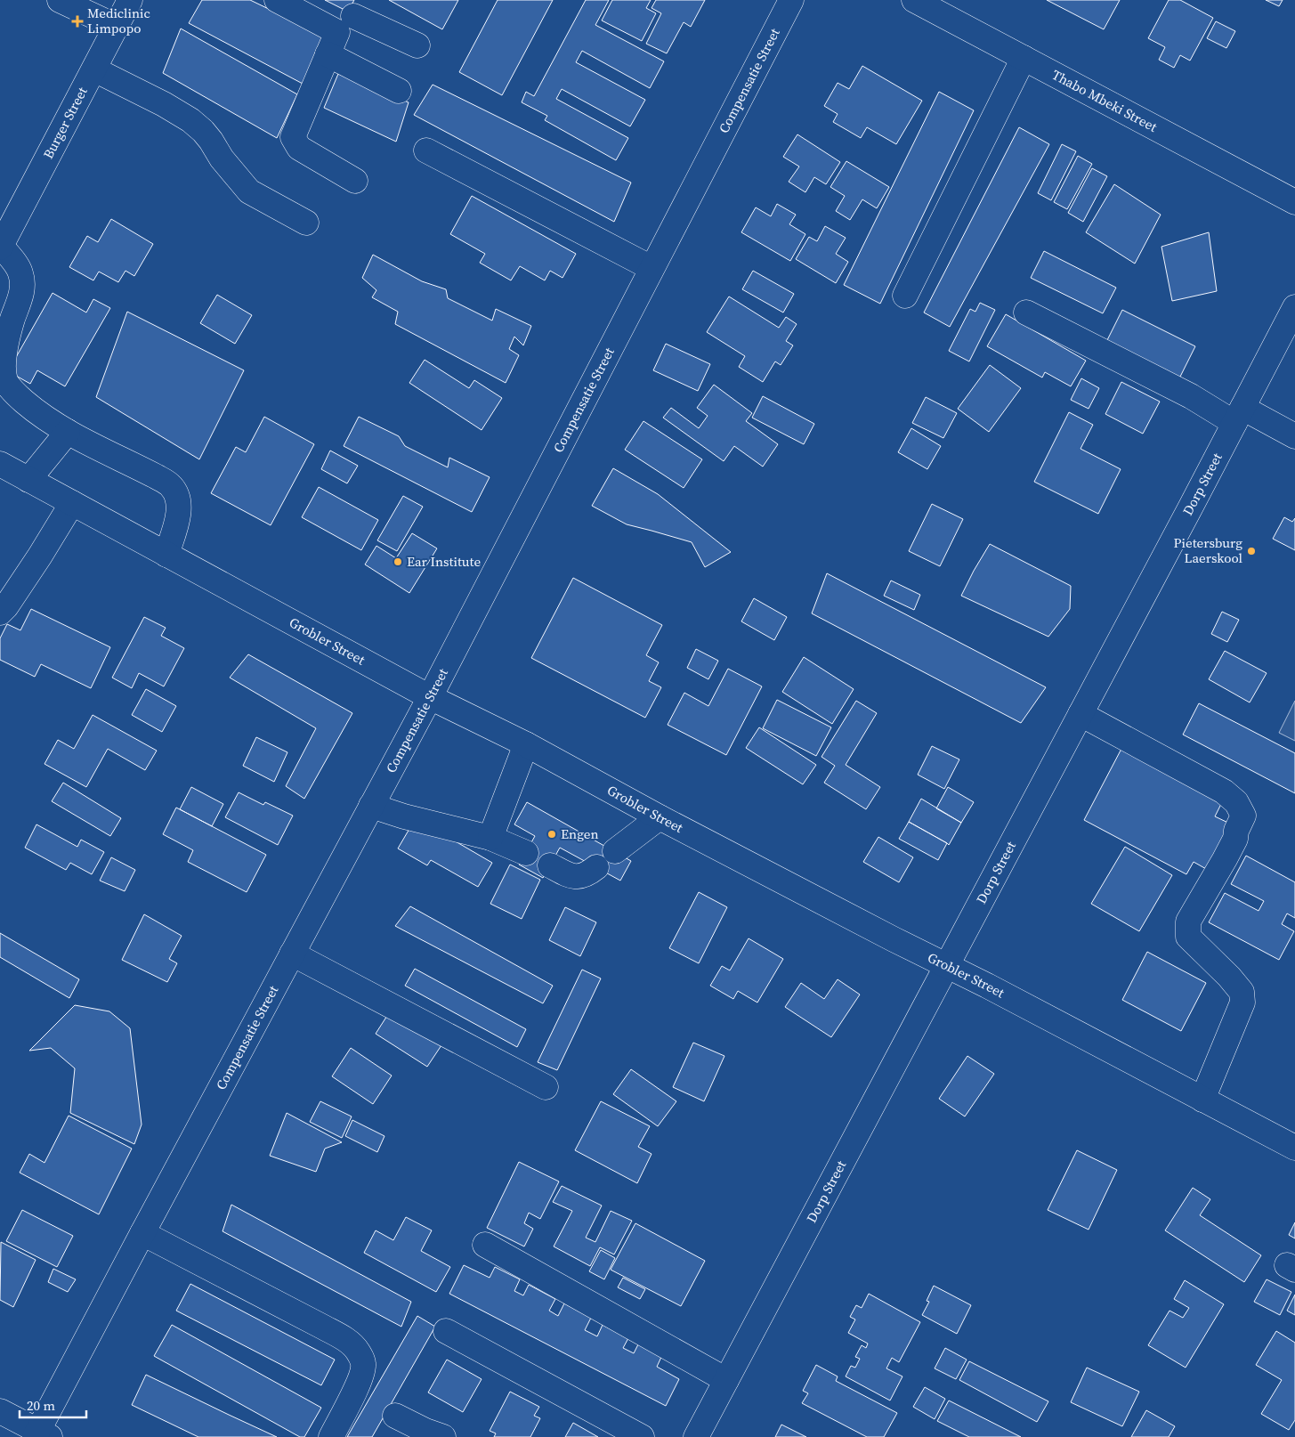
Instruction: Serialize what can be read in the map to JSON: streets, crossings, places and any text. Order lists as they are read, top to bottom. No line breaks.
{"streets":{"street":["Compensatie Street","Thabo Mbeki Street","Burger Street","Dorp Street","Grobler Street"]},"crossings":[["Compensatie Street","Grobler Street"],["Dorp Street","Grobler Street"]],"places":{"health":["Mediclinic Limpopo"],"other":["Pietersburg Laerskool","Ear Institute","Engen"]},"scale_bar":"20 m"}
